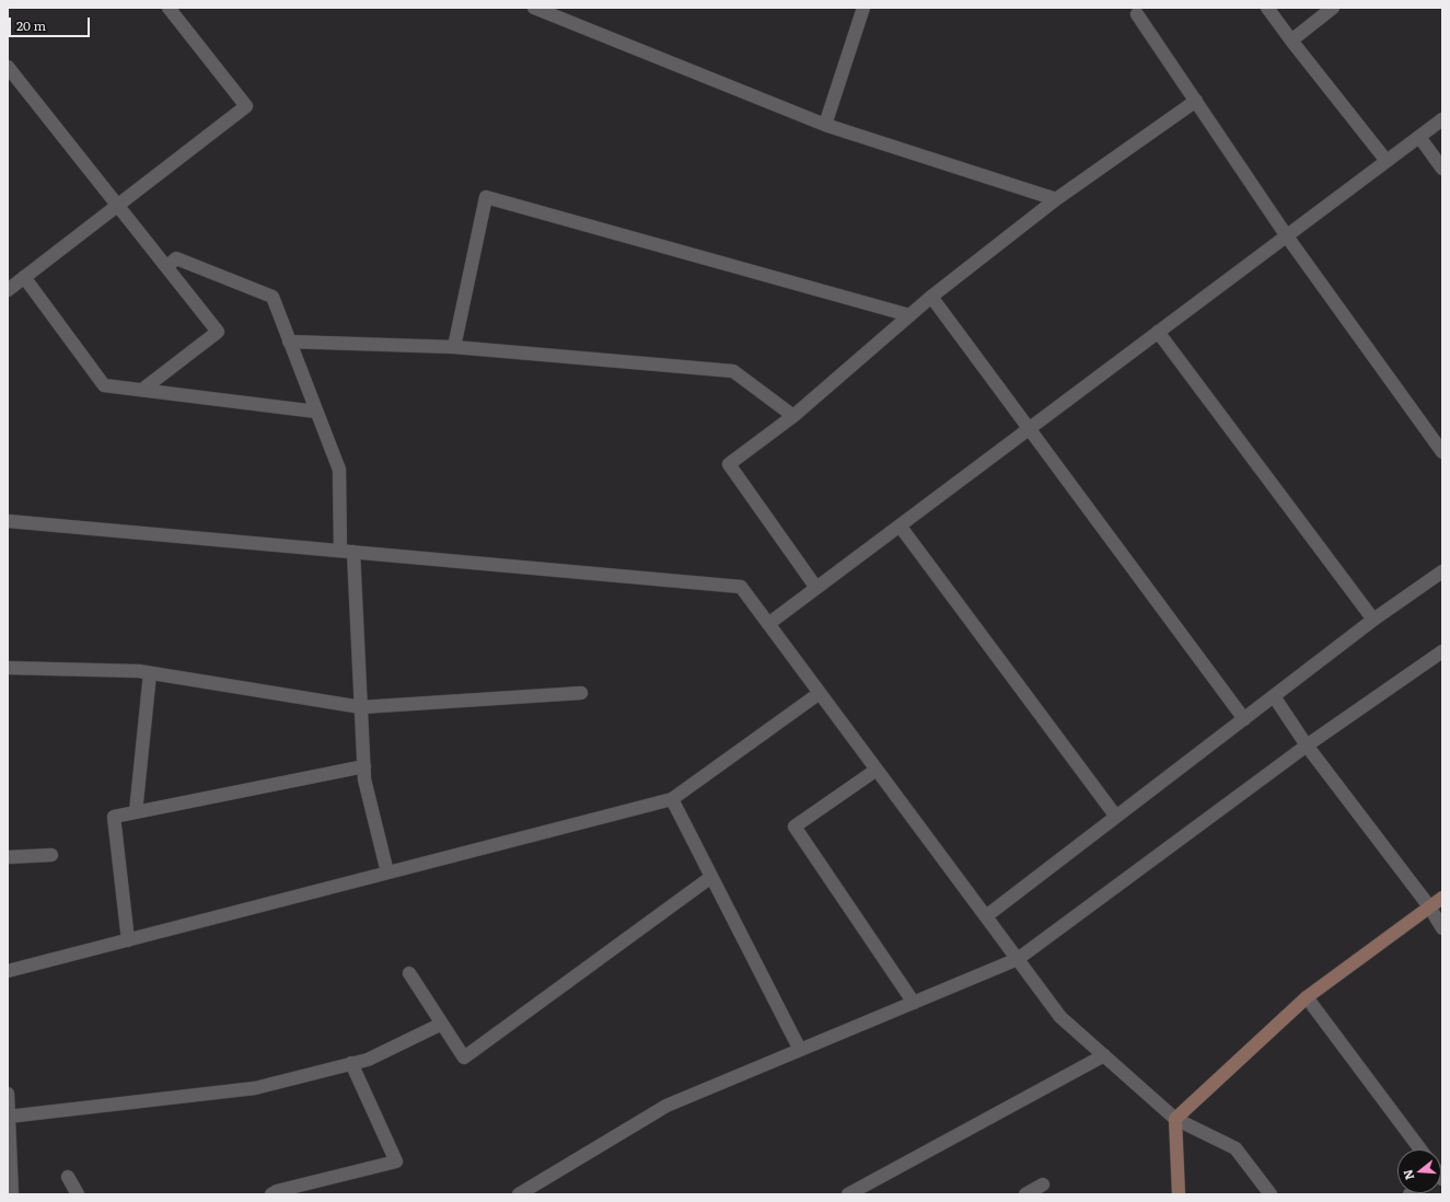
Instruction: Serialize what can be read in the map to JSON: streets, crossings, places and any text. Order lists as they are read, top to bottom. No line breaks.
{"scale_bar":"20 m","north":"left"}
